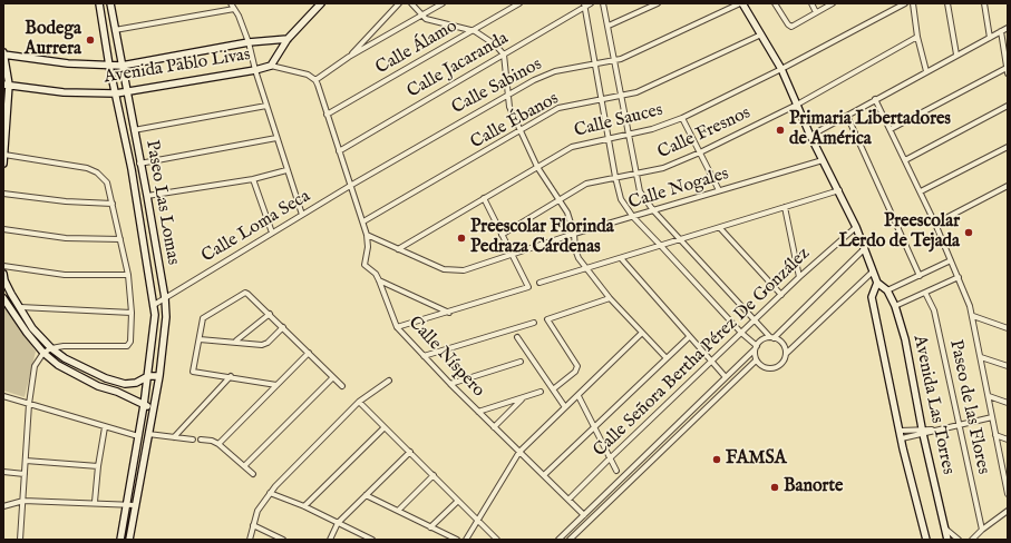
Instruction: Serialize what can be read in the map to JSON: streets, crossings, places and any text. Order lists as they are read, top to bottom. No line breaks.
{"streets":{"street":["Calle Álamo","Calle Jacaranda","Avenida Pablo Livas","Calle Sabinos","Calle Ébanos","Calle Sauces","Calle Fresnos","Calle Nogales","Paseo Las Lomas","Calle Loma Seca","Calle Señora Bertha Pérez De González","Calle Níspero","Avenida Las Torres","Paseo de las Flores"]},"crossings":[["Calle Álamo","Calle Níspero"],["Calle Jacaranda","Calle Níspero"],["Avenida Pablo Livas","Paseo Las Lomas"],["Calle Sabinos","Calle Loma Seca"],["Calle Sabinos","Calle Níspero"],["Calle Ébanos","Calle Níspero"],["Calle Sauces","Calle Nogales"],["Calle Nogales","Calle Níspero"],["Paseo Las Lomas","Calle Loma Seca"],["Calle Loma Seca","Calle Níspero"],["Calle Señora Bertha Pérez De González","Calle Níspero"]],"places":["Bodega Aurrera","Primaria Libertadores de América","Preescolar Lerdo de Tejada","Preescolar Florinda Pedraza Cárdenas","FAMSA","Banorte"]}
